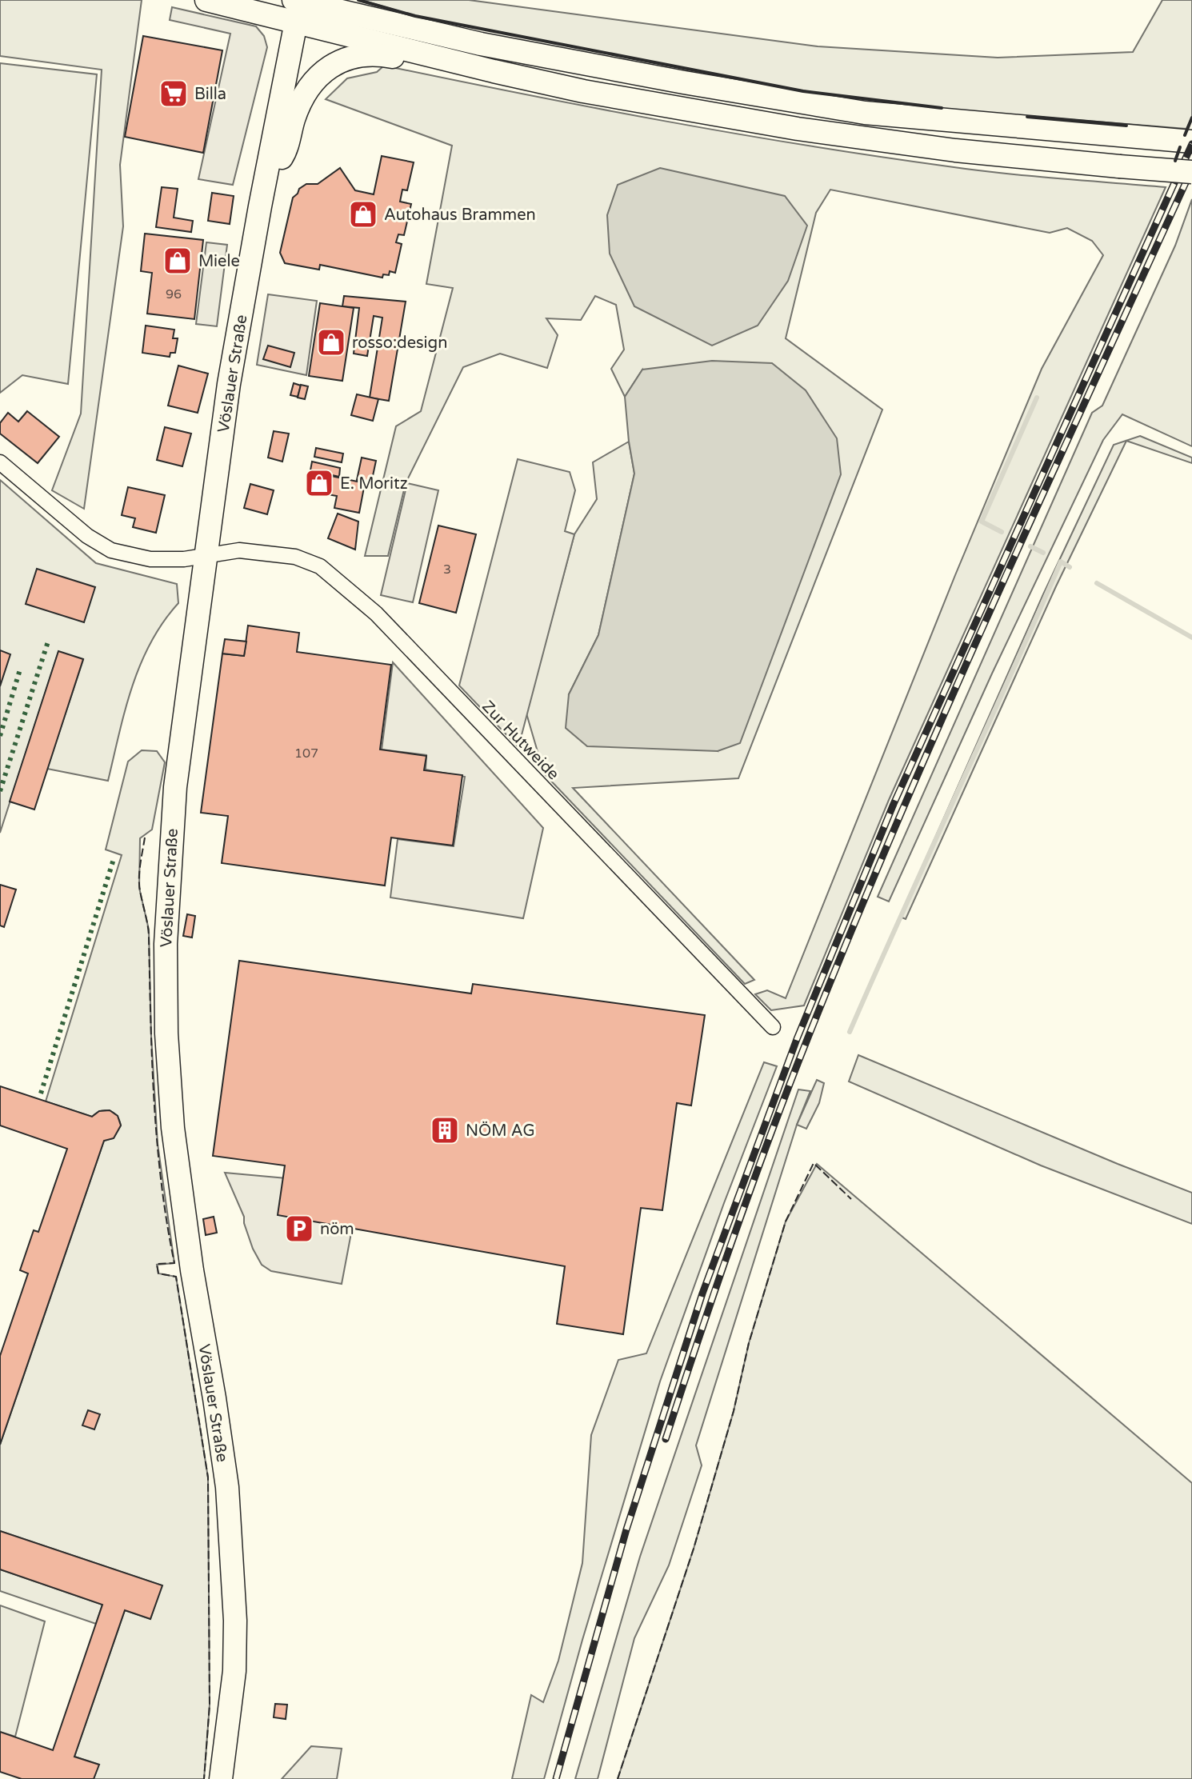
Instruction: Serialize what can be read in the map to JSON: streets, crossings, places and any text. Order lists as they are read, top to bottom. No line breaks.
{"streets":{"main road":["Vöslauer Straße"],"street":["Zur Hutweide"]},"crossings":[["Vöslauer Straße","Zur Hutweide"]],"places":{"supermarket":["Billa"],"shop":["Autohaus Brammen","Miele","rosso:design","E. Moritz"],"building":["NÖM AG"],"parking":["nöm"]},"house_numbers":["96","3","107"]}
